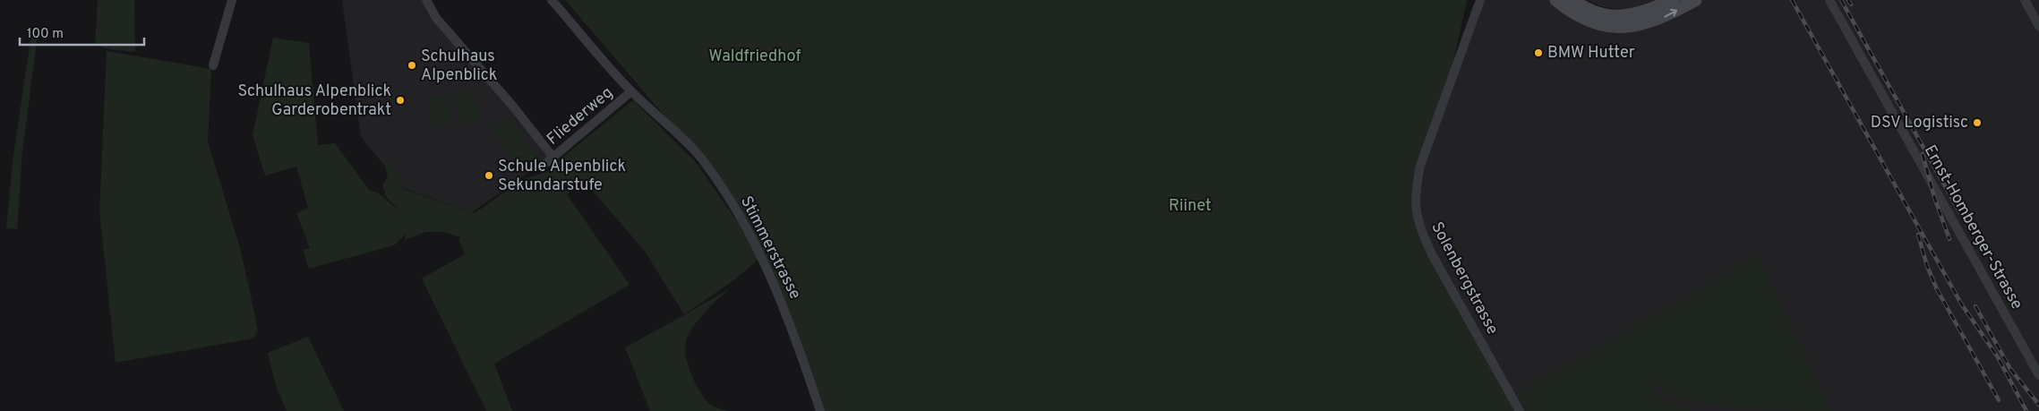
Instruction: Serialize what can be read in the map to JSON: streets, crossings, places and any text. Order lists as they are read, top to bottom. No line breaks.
{"streets":{"street":["Fliederweg","Ernst-Homberger-Strasse","Stimmerstrasse","Solenbergstrasse"]},"crossings":[["Fliederweg","Stimmerstrasse"]],"parks":["Waldfriedhof","Riinet"],"places":["BMW Hutter","Schulhaus Alpenblick","Schulhaus Alpenblick Garderobentrakt","DSV Logistisc","Schule Alpenblick Sekundarstufe"],"scale_bar":"100 m"}
